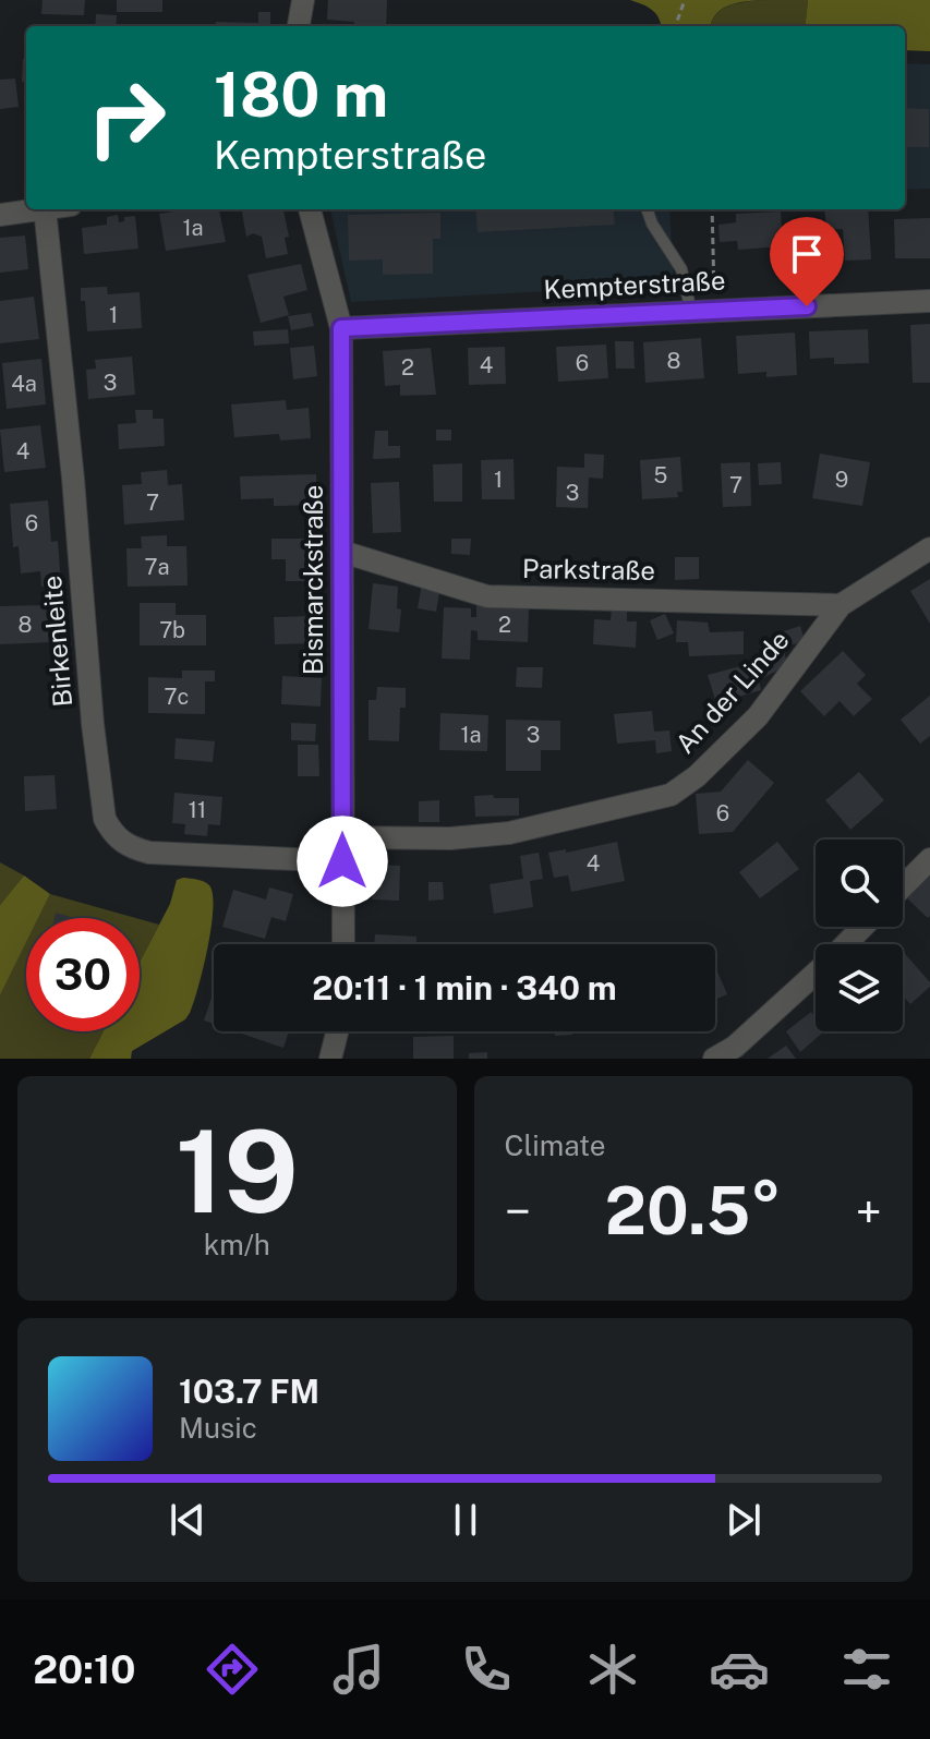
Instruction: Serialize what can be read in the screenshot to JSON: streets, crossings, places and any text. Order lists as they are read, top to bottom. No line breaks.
{"streets":{"street":["Kempterstraße","Parkstraße","Bismarckstraße","Birkenleite","An der Linde"]},"crossings":[["Kempterstraße","Bismarckstraße"],["Parkstraße","Bismarckstraße"],["Parkstraße","An der Linde"],["Bismarckstraße","Birkenleite"],["Bismarckstraße","An der Linde"]],"house_numbers":["1a","1","8","6","4","2","3","4a","4","5","1","9","7","3","7","6","7a","8","2","7b","7c","1a","3","11","6","4"],"page":{"turn":["180 m","Kempterstraße"],"limit":"30","trip":"20:11 · 1 min · 340 m","tile":[["19","km/h"],"Climate"],"heat":["−","20.5°","+"],"song":["103.7 FM","Music"],"tabs":"20:10"}}
